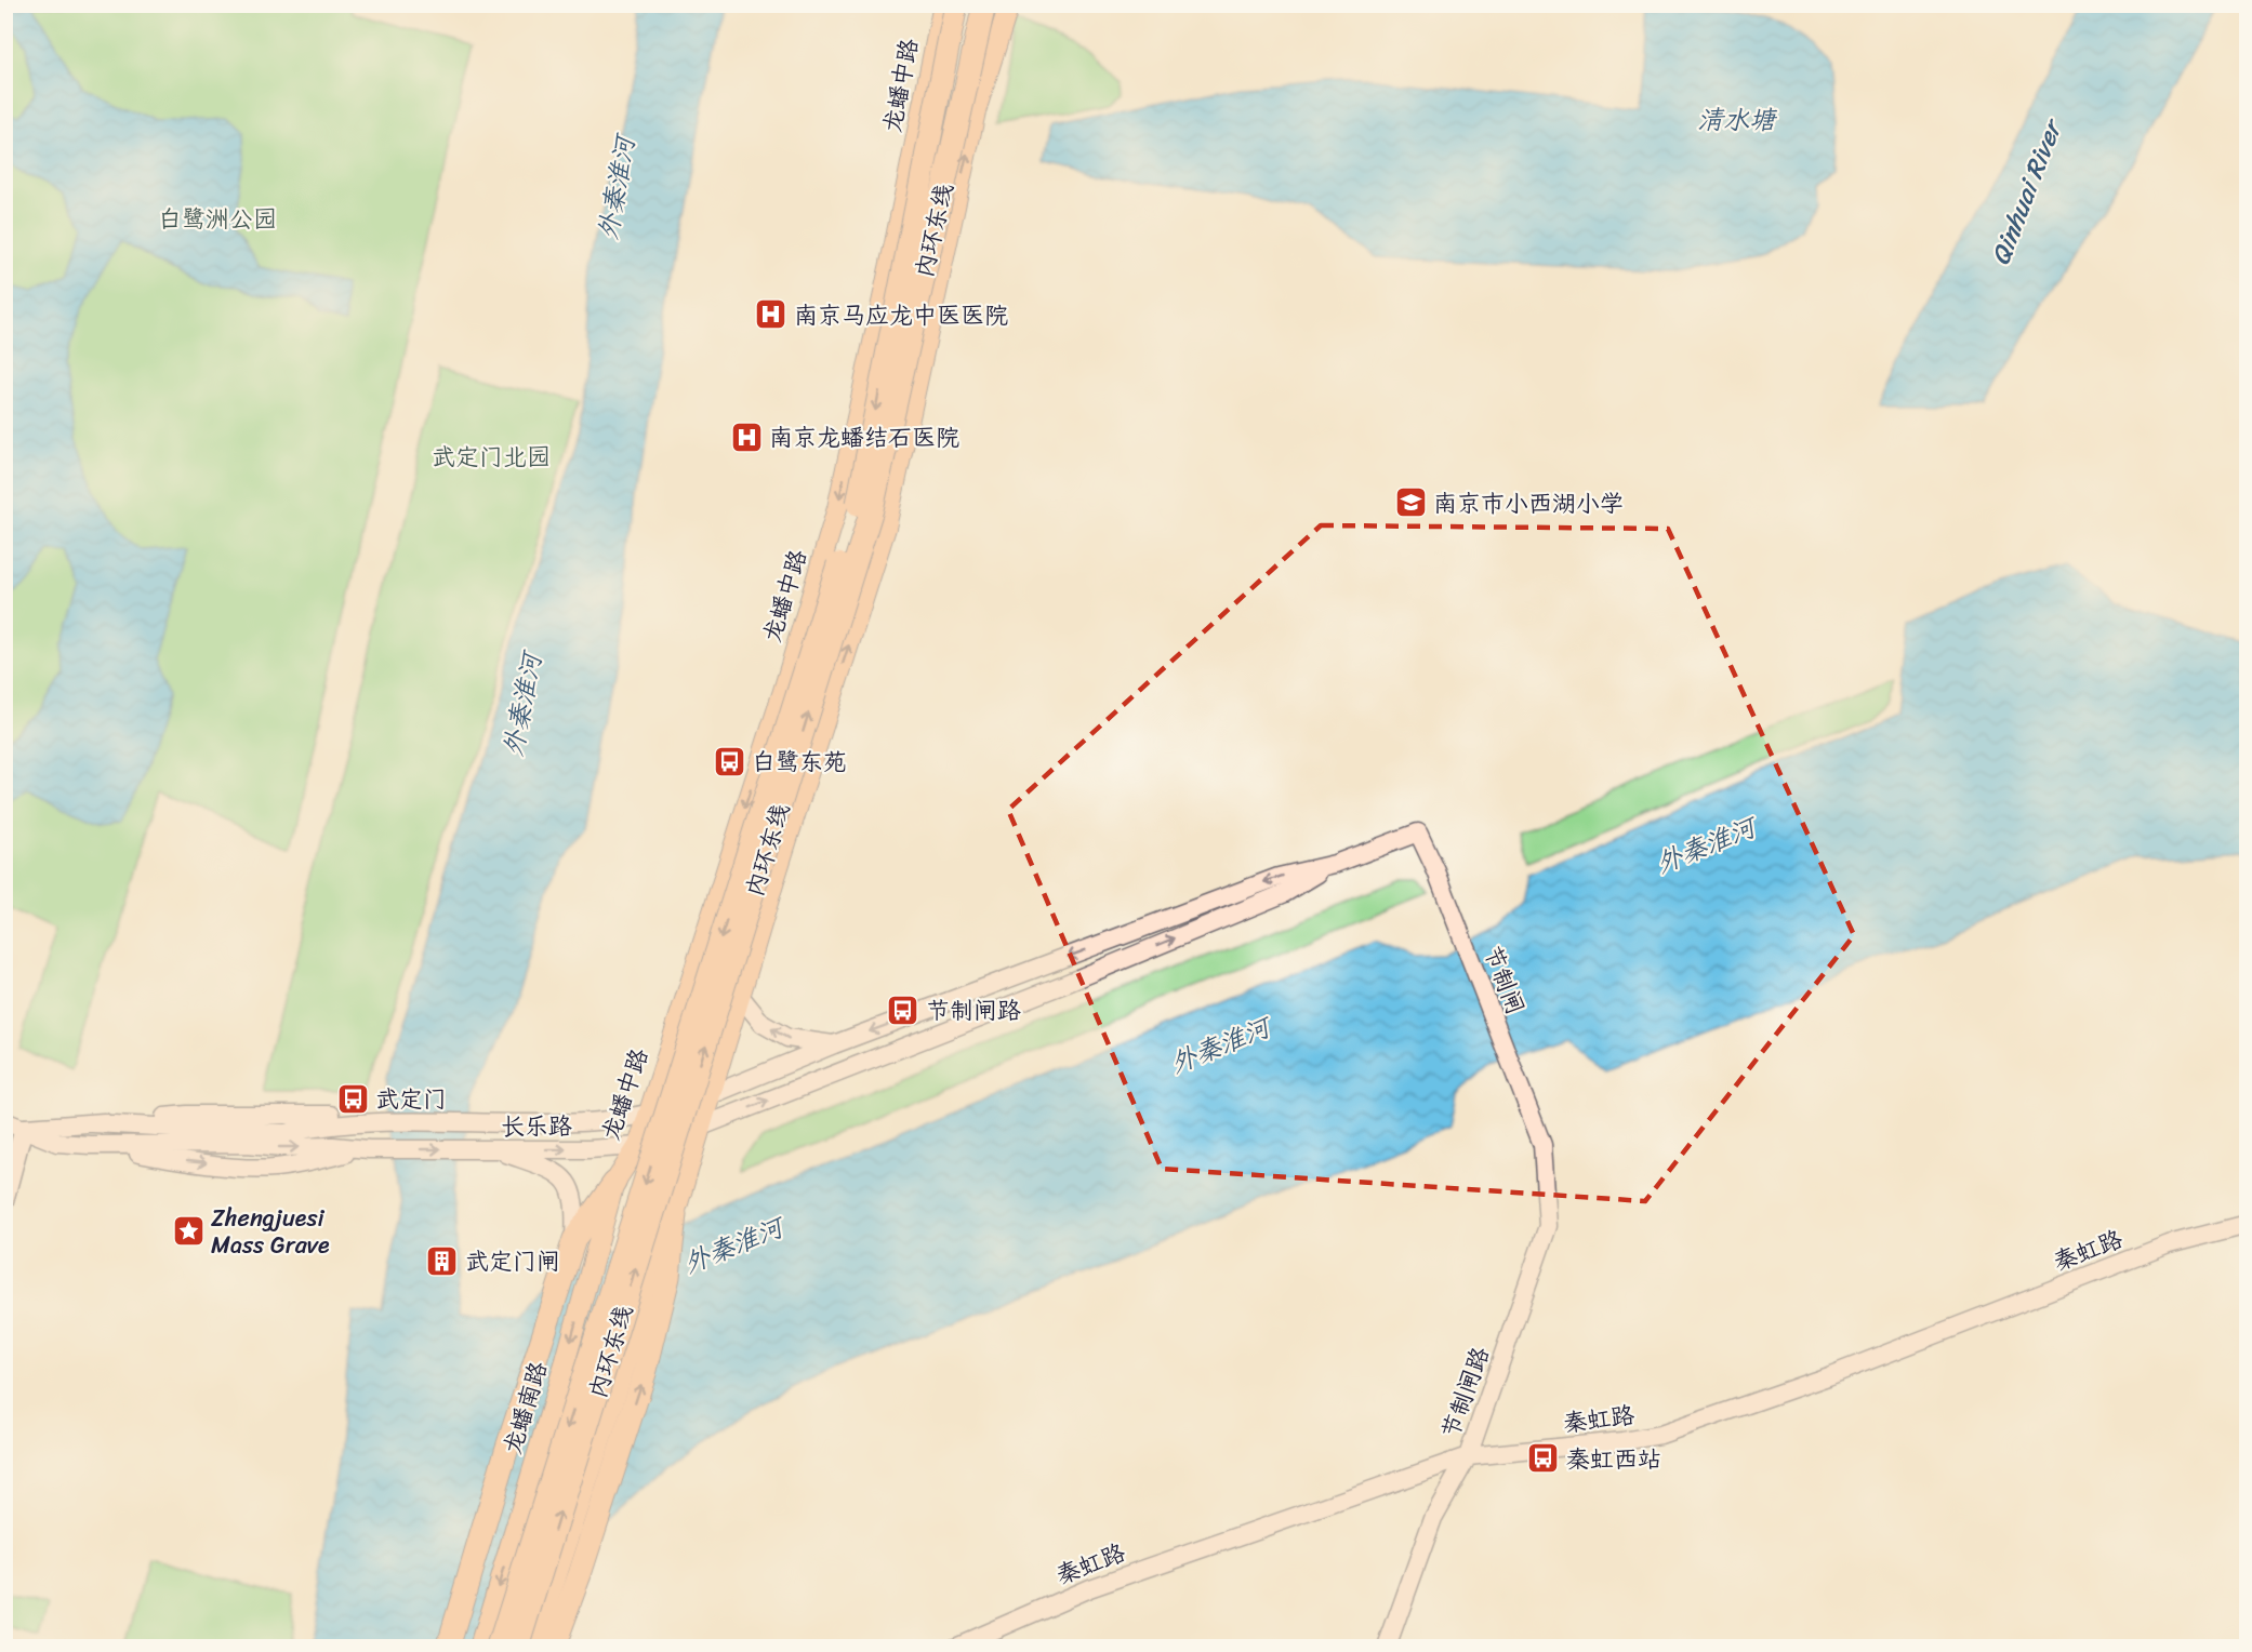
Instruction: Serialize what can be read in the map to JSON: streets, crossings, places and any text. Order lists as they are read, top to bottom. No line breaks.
{"streets":{"highway":["内环东线"],"main road":["龙蟠中路","节制闸","长乐路","秦虹路","节制闸路","龙蟠南路"]},"crossings":[["龙蟠中路","长乐路"],["龙蟠中路","龙蟠南路"],["节制闸","节制闸路"],["秦虹路","节制闸路"]],"water":["清水塘","外秦淮河","Qinhuai River"],"parks":["白鹭洲公园","武定门北园"],"places":{"hospital":["南京马应龙中医医院","南京龙蟠结石医院"],"school or university":["南京市小西湖小学"],"bus stop":["白鹭东苑","节制闸路","武定门","秦虹西站"],"place":["Zhengjuesi Mass Grave"],"building":["武定门闸"]}}
